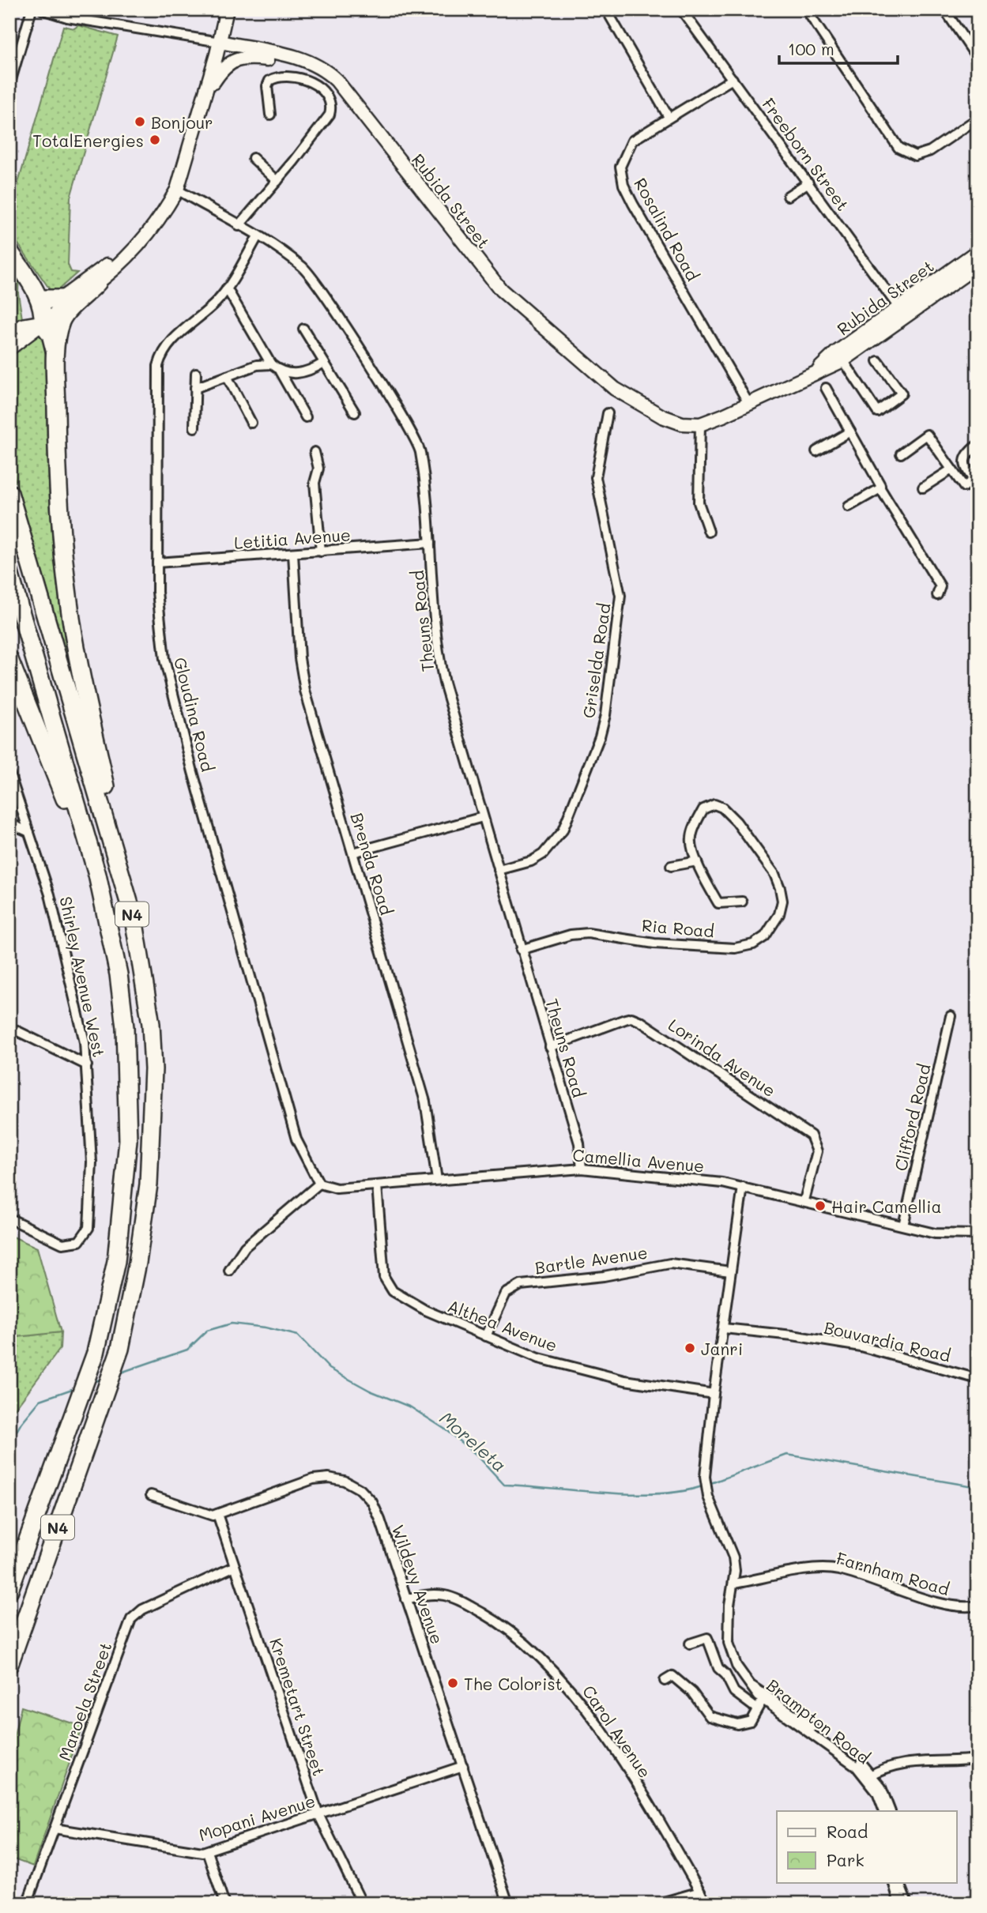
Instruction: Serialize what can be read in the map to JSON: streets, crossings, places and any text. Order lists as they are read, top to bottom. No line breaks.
{"streets":{"highway":["N4"],"street":["Freeborn Street","Rubida Street","Rosalind Road","Letitia Avenue","Theuns Road","Griselda Road","Gloudina Road","Brenda Road","Ria Road","Shirley Avenue West","Lorinda Avenue","Clifford Road","Camellia Avenue","Bartle Avenue","Althea Avenue","Bouvardia Road","Farnham Road","Wildevy Avenue","Maroela Street","Kremetart Street","Brampton Road","Carol Avenue","Mopani Avenue"]},"crossings":[["Freeborn Street","Rubida Street"],["Freeborn Street","Rosalind Road"],["Rubida Street","Rosalind Road"],["Letitia Avenue","Theuns Road"],["Letitia Avenue","Gloudina Road"],["Letitia Avenue","Brenda Road"],["Theuns Road","Griselda Road"],["Theuns Road","Gloudina Road"],["Theuns Road","Ria Road"],["Theuns Road","Lorinda Avenue"],["Theuns Road","Camellia Avenue"],["Gloudina Road","Camellia Avenue"],["Brenda Road","Camellia Avenue"],["Lorinda Avenue","Camellia Avenue"],["Clifford Road","Camellia Avenue"],["Camellia Avenue","Althea Avenue"],["Camellia Avenue","Brampton Road"],["Bartle Avenue","Althea Avenue"],["Bartle Avenue","Brampton Road"],["Althea Avenue","Brampton Road"],["Bouvardia Road","Brampton Road"],["Farnham Road","Brampton Road"],["Wildevy Avenue","Kremetart Street"],["Wildevy Avenue","Carol Avenue"],["Wildevy Avenue","Mopani Avenue"],["Maroela Street","Kremetart Street"],["Maroela Street","Mopani Avenue"],["Kremetart Street","Mopani Avenue"]],"water":["Moreleta"],"places":["Bonjour","TotalEnergies","Hair Camellia","Janri","The Colorist"],"legend":["Road","Park"],"scale_bar":"100 m"}
